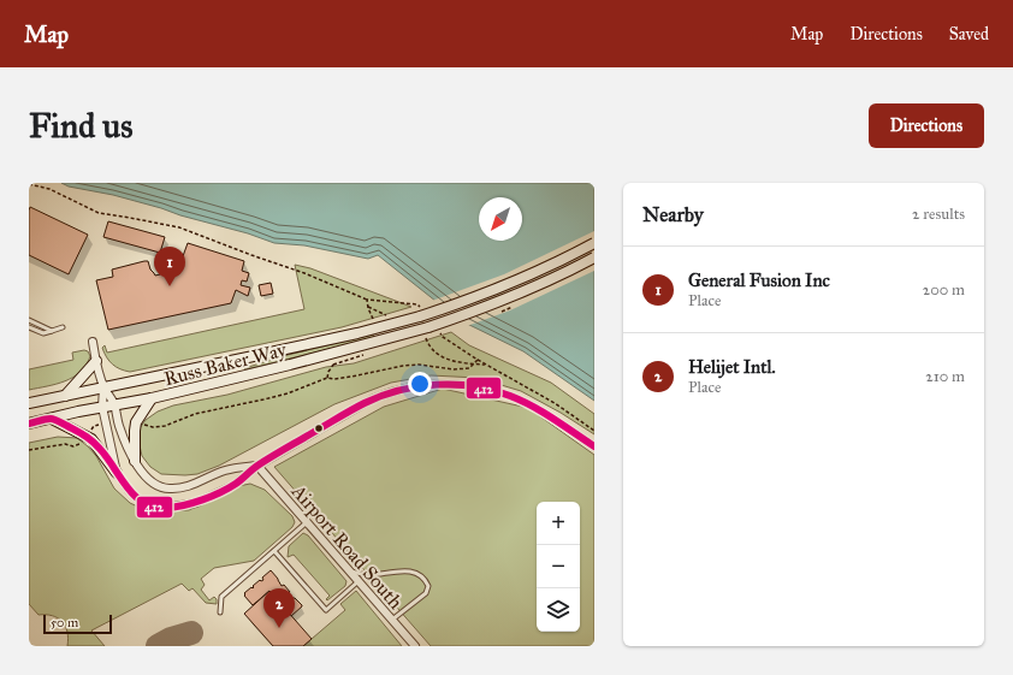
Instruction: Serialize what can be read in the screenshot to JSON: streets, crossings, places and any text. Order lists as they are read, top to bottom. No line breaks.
{"streets":{"main road":["Russ Baker Way"],"street":["Airport Road South"]},"lines":["transit line 412"],"scale_bar":"50 m","north":"bottom left","page":{"header":"Map","nav":["Map","Directions","Saved"],"buttons":"Directions","title":"Find us","heading":["Nearby","2 results"],"list":[{"mark":"1","name":"General Fusion Inc","note":"Place","value":"200 m"},{"mark":"2","name":"Helijet Intl.","note":"Place","value":"210 m"}],"pins":["1","2"],"map_buttons":["+","−"],"scale":"50 m"}}
